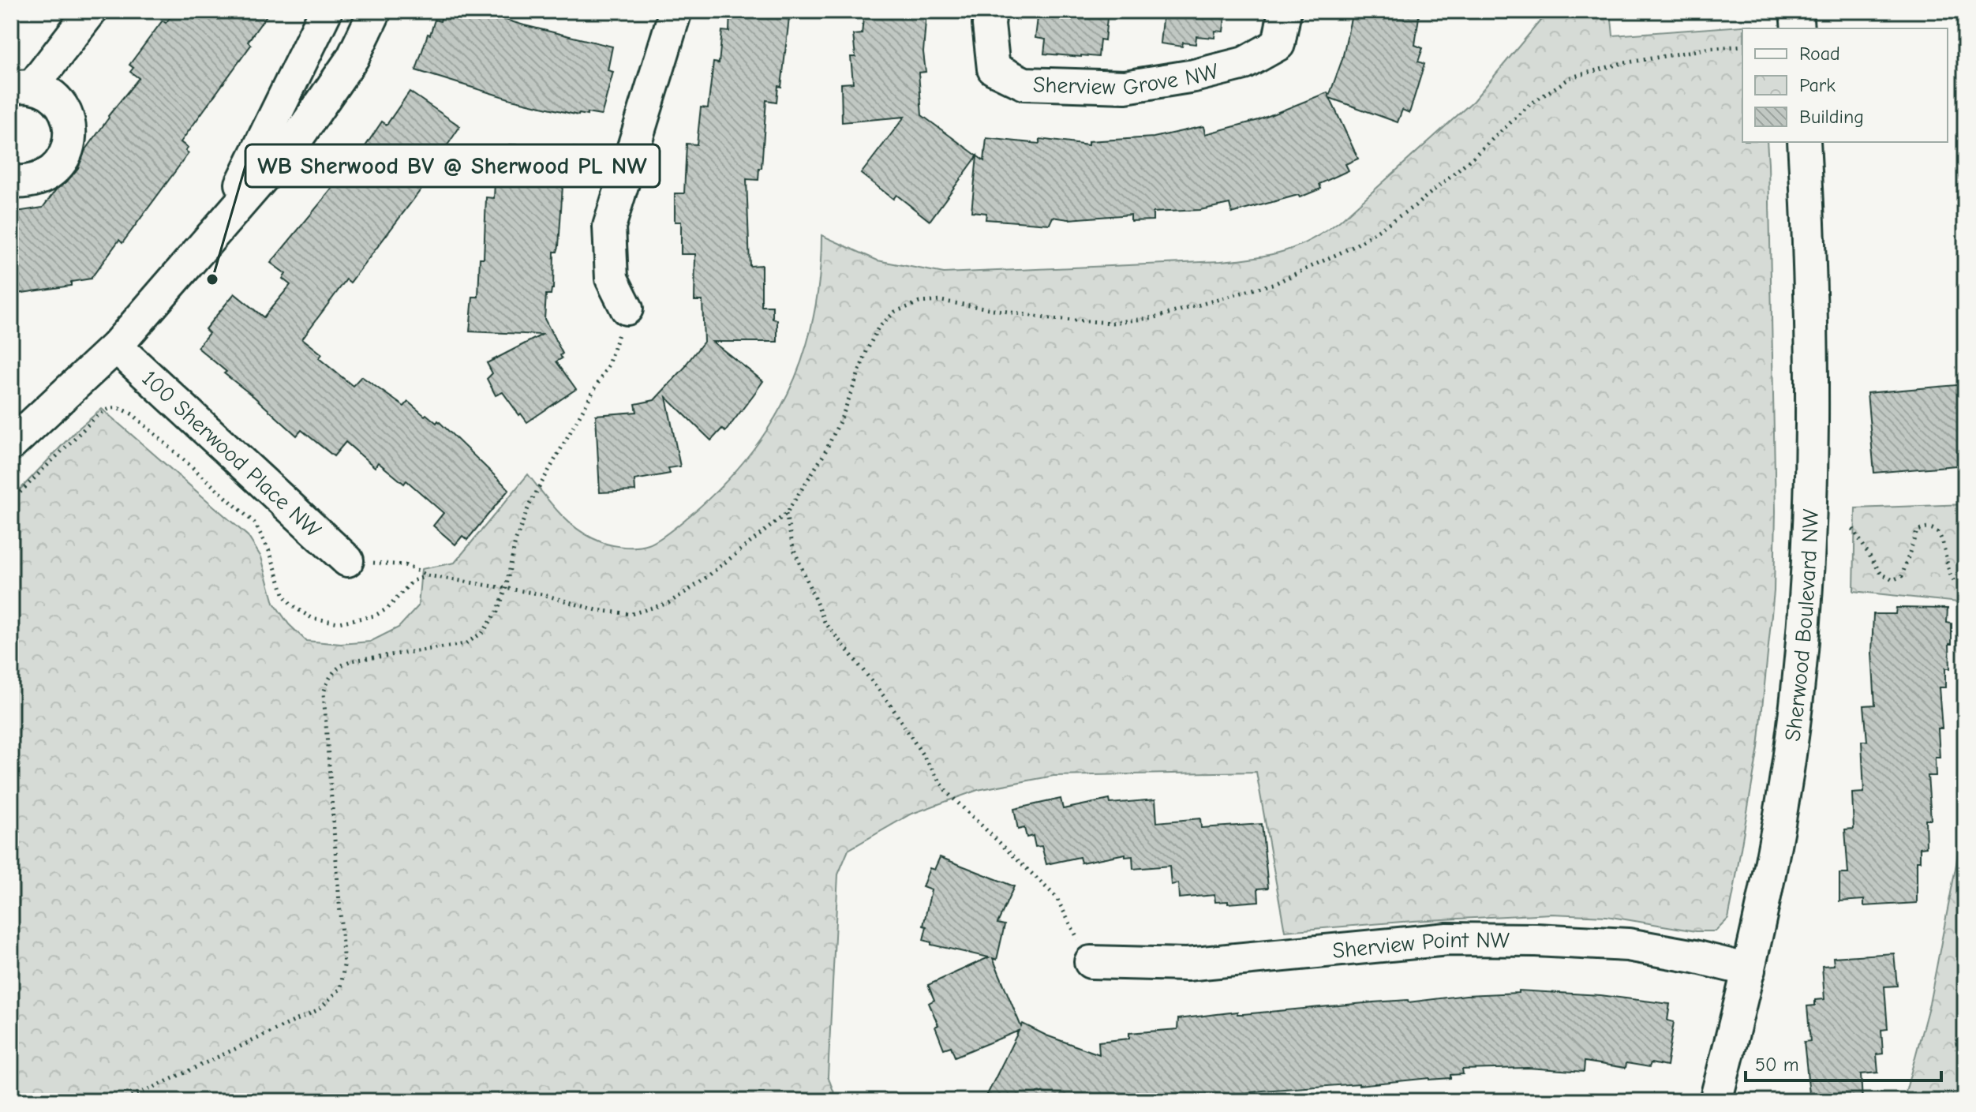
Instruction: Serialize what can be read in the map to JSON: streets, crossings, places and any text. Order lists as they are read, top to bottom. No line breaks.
{"streets":{"street":["Sherview Grove NW","100 Sherwood Place NW","Sherwood Boulevard NW","Sherview Point NW"]},"crossings":[["Sherwood Boulevard NW","Sherview Point NW"]],"places":["WB Sherwood BV @ Sherwood PL NW"],"legend":["Road","Park","Building"],"scale_bar":"50 m"}
